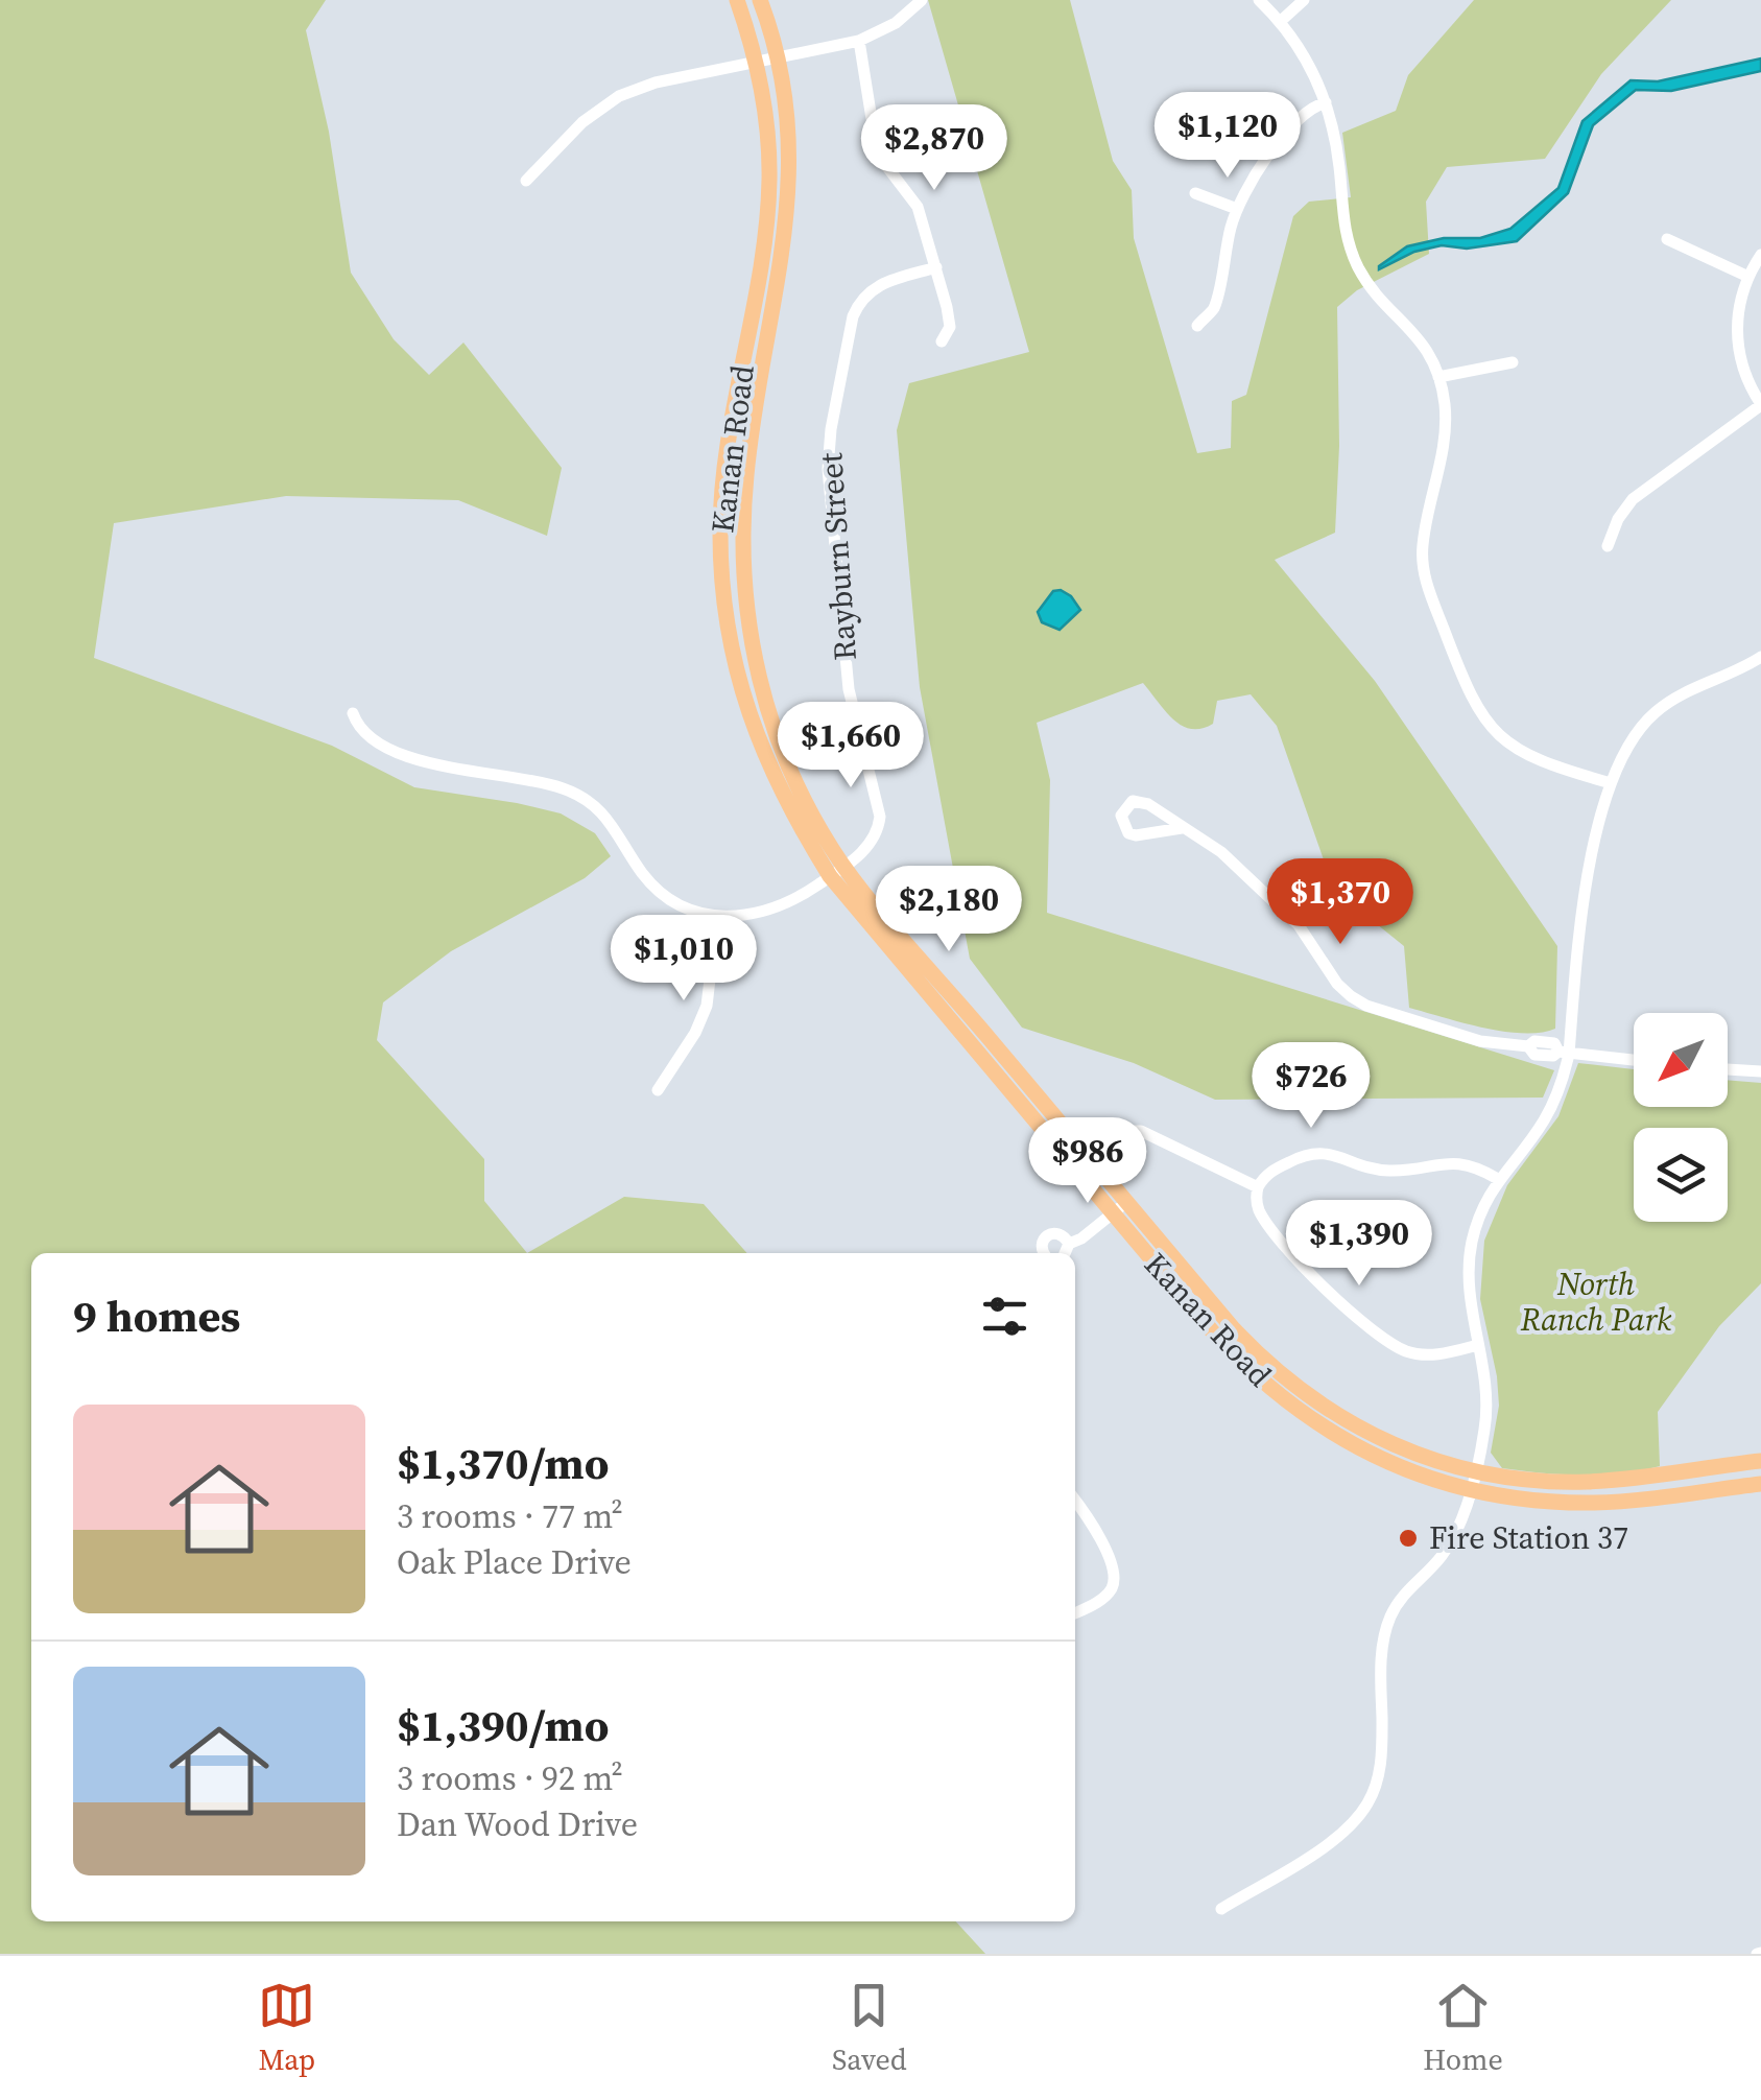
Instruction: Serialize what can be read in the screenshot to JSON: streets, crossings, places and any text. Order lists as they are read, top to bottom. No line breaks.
{"streets":{"main road":["Kanan Road"],"street":["Rayburn Street"]},"crossings":[["Kanan Road","Rayburn Street"]],"parks":["North Ranch Park"],"places":["Fire Station 37"],"north":"bottom left","page":{"price":["$1,120","$2,870","$1,660","$1,370","$2,180","$1,010","$726","$986","$1,390"],"heading":"9 homes","list":[{"name":"$1,370/mo","note":"3 rooms · 77 m² · Oak Place Drive"},{"name":"$1,390/mo","note":"3 rooms · 92 m² · Dan Wood Drive"}],"tabs":["Map","Saved","Home"]}}
